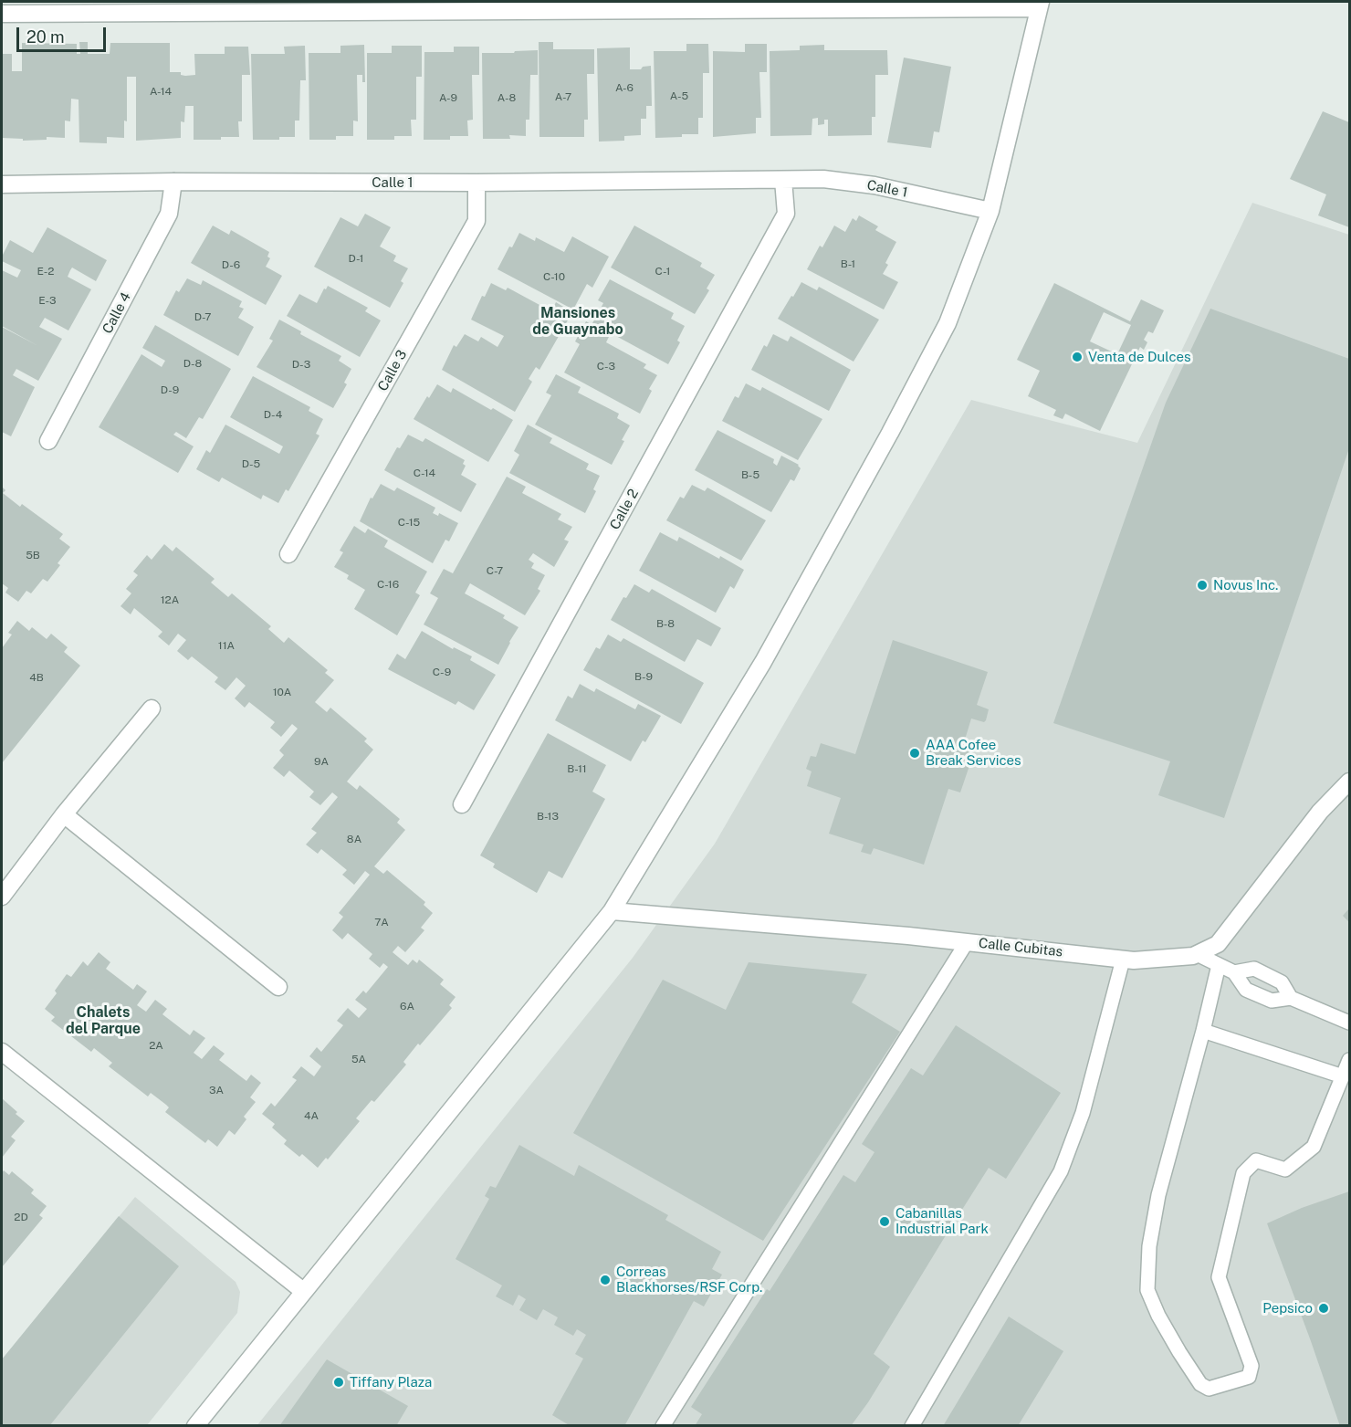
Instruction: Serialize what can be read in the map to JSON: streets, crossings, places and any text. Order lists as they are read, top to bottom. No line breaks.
{"streets":{"street":["Calle 1","Calle 4","Calle 3","Calle 2","Calle Cubitas"]},"crossings":[["Calle 1","Calle 4"],["Calle 1","Calle 3"],["Calle 1","Calle 2"]],"districts":["Mansiones de Guaynabo","Chalets del Parque"],"places":["Venta de Dulces","Novus Inc.","AAA Cofee Break Services","Cabanillas Industrial Park","Correas Blackhorses/RSF Corp.","Pepsico","Tiffany Plaza"],"house_numbers":["A-6","A-14","A-5","A-7","A-9","A-8","D-1","B-1","D-6","E-2","C-1","C-10","E-3","D-7","D-8","D-3","C-3","D-9","D-4","D-5","C-14","B-5","C-15","5B","C-7","C-16","12A","B-8","11A","C-9","B-9","4B","10A","9A","B-11","B-13","8A","7A","6A","2A","5A","3A","4A","2D"],"scale_bar":"20 m"}
